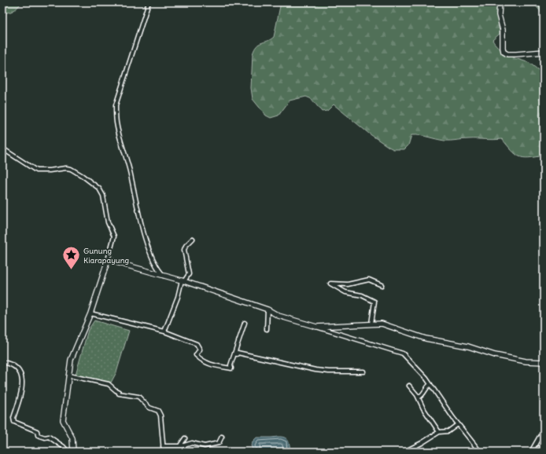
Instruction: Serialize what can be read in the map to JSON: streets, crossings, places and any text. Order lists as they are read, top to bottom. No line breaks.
{"places":{"place":["Gunung Kiarapayung"]}}
